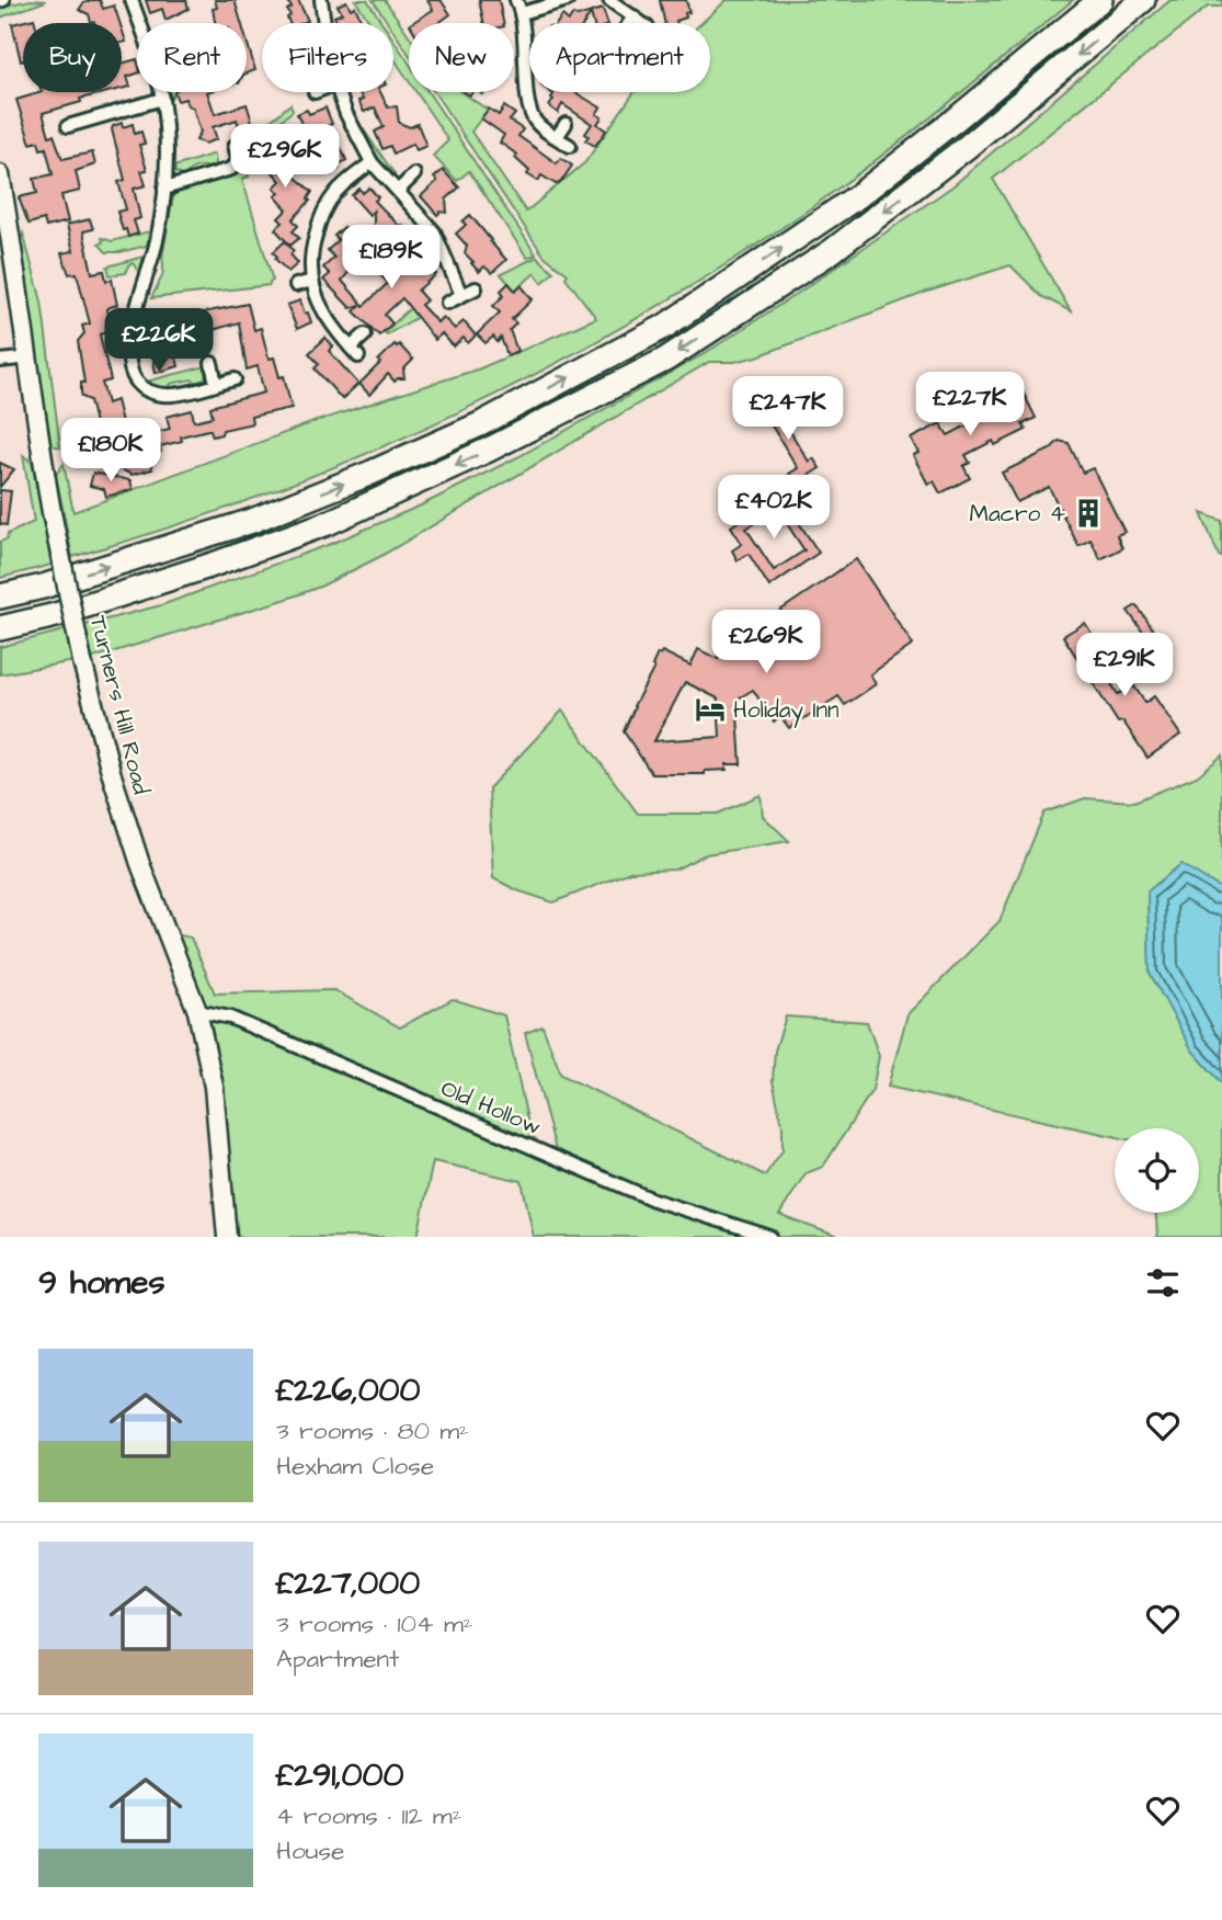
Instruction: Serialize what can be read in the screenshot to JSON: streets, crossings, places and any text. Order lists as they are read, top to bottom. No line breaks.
{"streets":{"street":["Turners Hill Road","Old Hollow"]},"crossings":[["Turners Hill Road","Old Hollow"]],"places":{"building":["Macro 4"],"hotel":["Holiday Inn"]},"page":{"chip":["Buy","Rent","Filters","New","Apartment"],"price":["£296K","£189K","£226K","£227K","£247K","£180K","£402K","£269K","£291K"],"heading":"9 homes","list":[{"name":"£226,000","note":"3 rooms · 80 m² · Hexham Close"},{"name":"£227,000","note":"3 rooms · 104 m² · Apartment"},{"name":"£291,000","note":"4 rooms · 112 m² · House"}]}}
